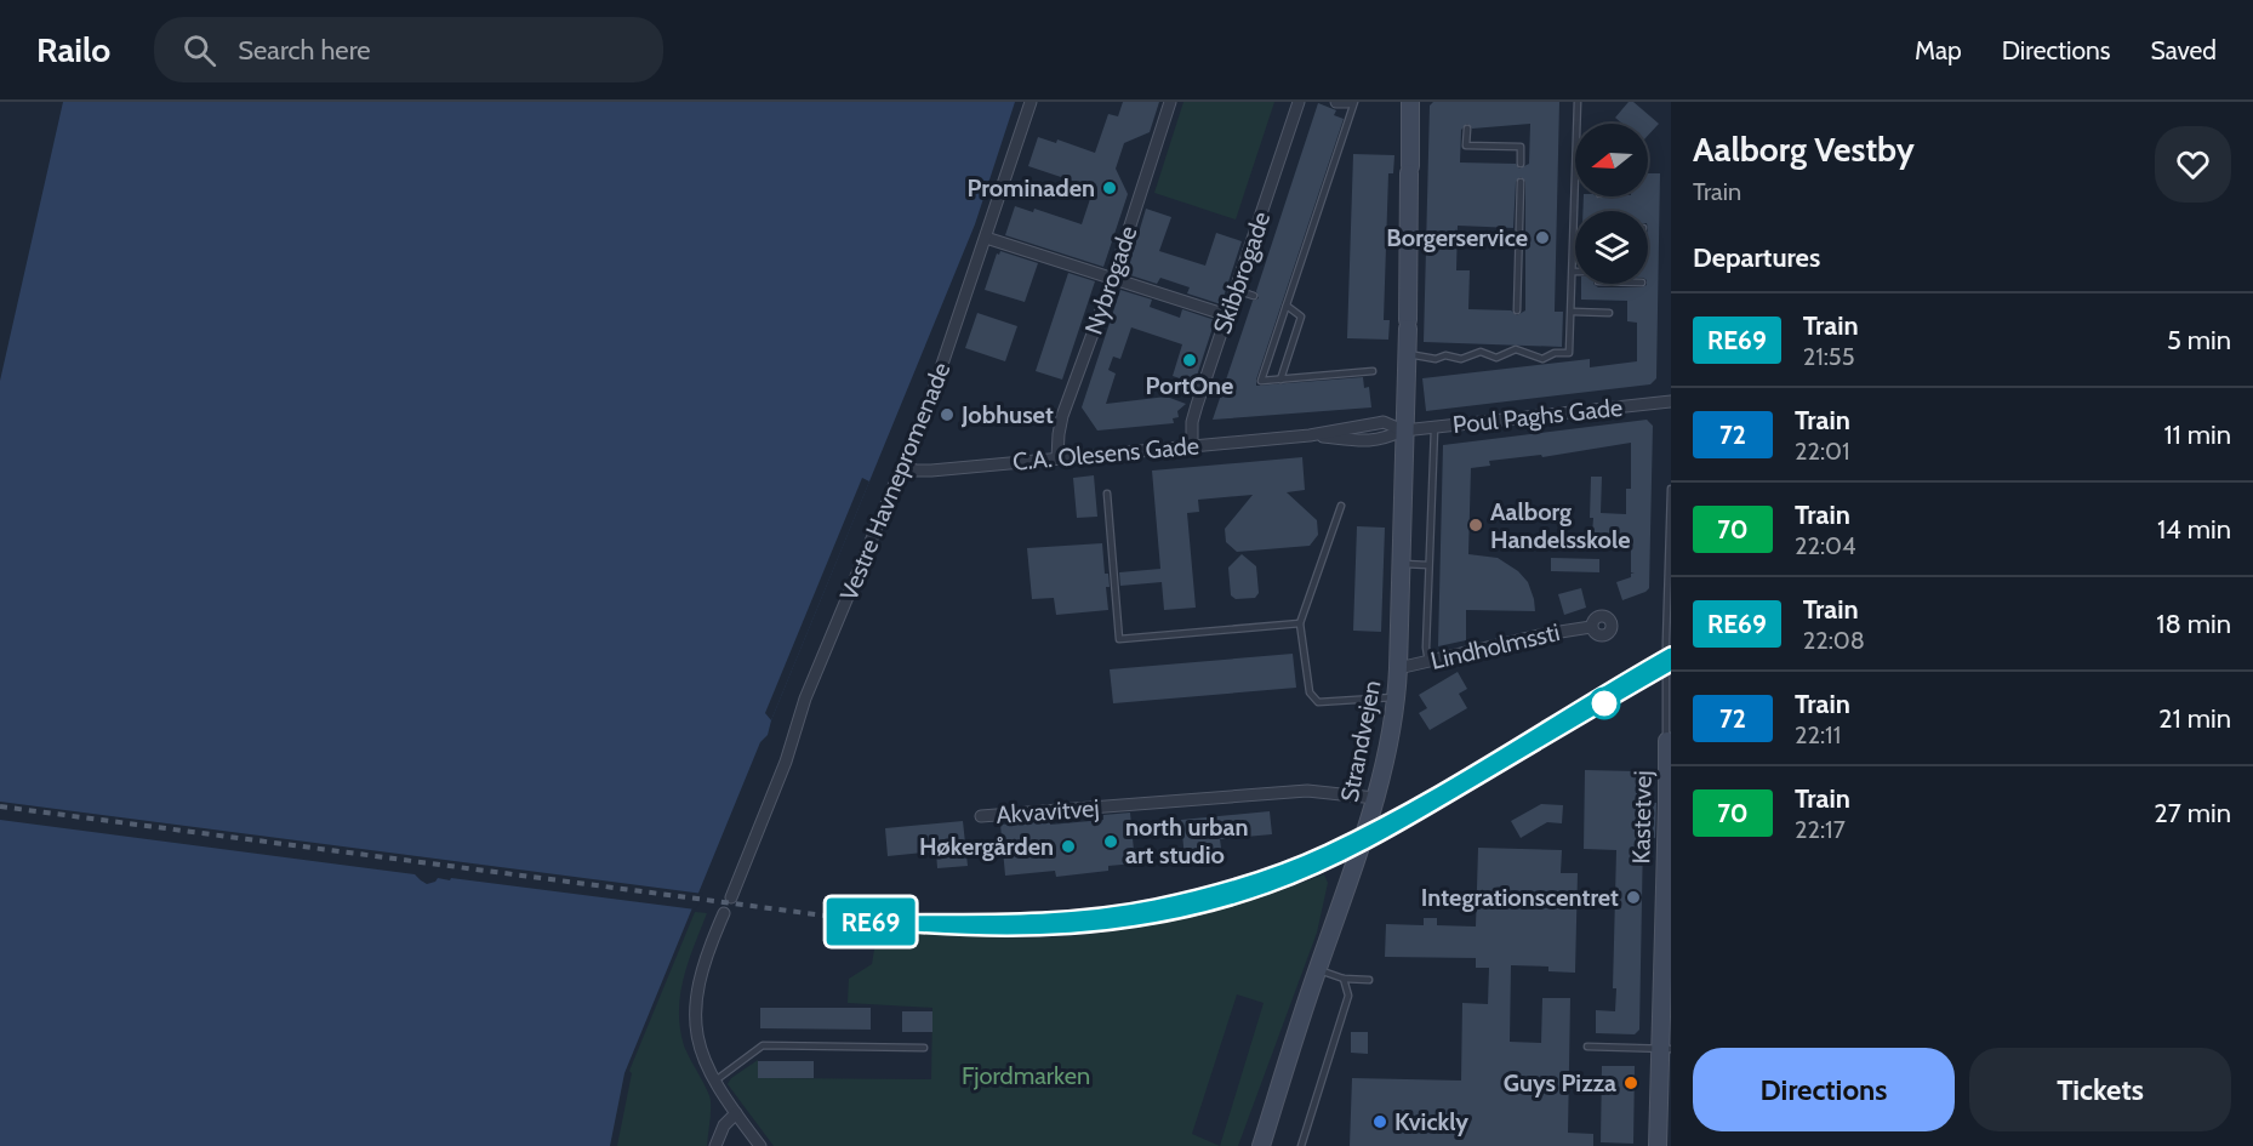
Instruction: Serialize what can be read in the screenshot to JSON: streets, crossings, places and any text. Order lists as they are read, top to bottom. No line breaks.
{"streets":{"street":["Skibbrogade","Nybrogade","Poul Paghs Gade","C.A. Olesens Gade","Vestre Havnepromenade","Lindholmssti","Strandvejen","Akvavitvej","Kastetvej"]},"crossings":[["Skibbrogade","C.A. Olesens Gade"],["Nybrogade","C.A. Olesens Gade"],["Poul Paghs Gade","C.A. Olesens Gade"],["Poul Paghs Gade","Strandvejen"],["C.A. Olesens Gade","Vestre Havnepromenade"],["C.A. Olesens Gade","Strandvejen"],["Lindholmssti","Strandvejen"],["Strandvejen","Akvavitvej"]],"parks":["Fjordmarken"],"places":["Prominaden","Borgerservice","PortOne","Jobhuset","Aalborg Handelsskole","north urban art studio","Høkergården","Integrationscentret","Guys Pizza","Kvickly"],"north":"left","page":{"header":"Railo","search":"Search here","nav":["Map","Directions","Saved"],"on_map":"RE69","heading":[["Aalborg Vestby","Train"],"Departures"],"list":[{"mark":"RE69","name":"Train","note":"21:55","value":"5 min"},{"mark":"72","name":"Train","note":"22:01","value":"11 min"},{"mark":"70","name":"Train","note":"22:04","value":"14 min"},{"mark":"RE69","name":"Train","note":"22:08","value":"18 min"},{"mark":"72","name":"Train","note":"22:11","value":"21 min"},{"mark":"70","name":"Train","note":"22:17","value":"27 min"}],"buttons":["Directions","Tickets"]}}
